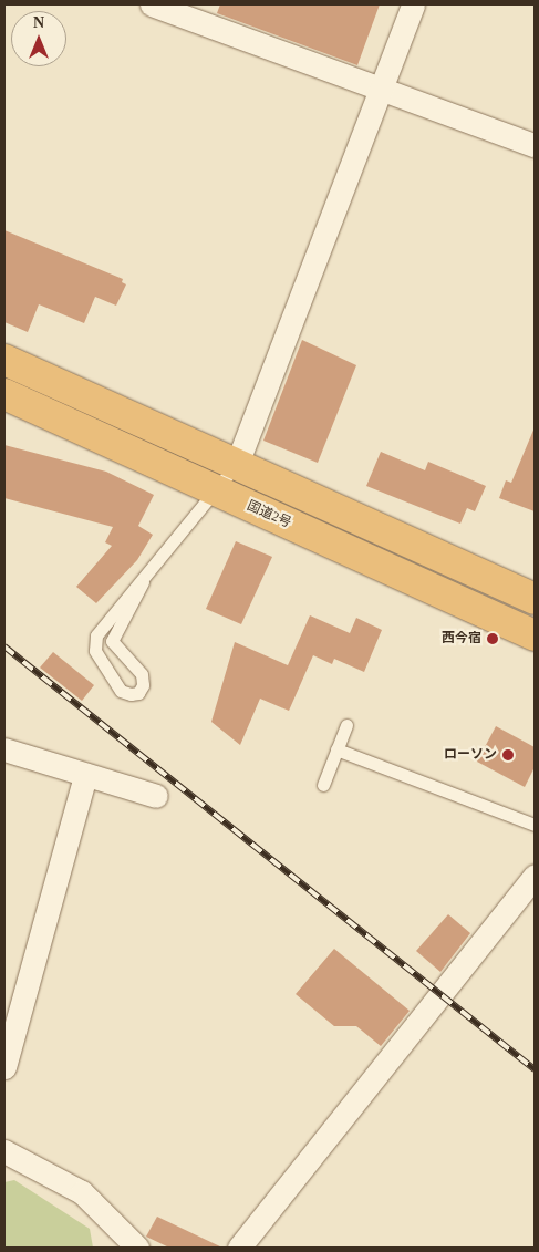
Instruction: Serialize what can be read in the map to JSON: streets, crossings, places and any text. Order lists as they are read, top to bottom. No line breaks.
{"streets":{"highway":["国道2号"]},"places":["西今宿","ローソン"],"north":"top"}
